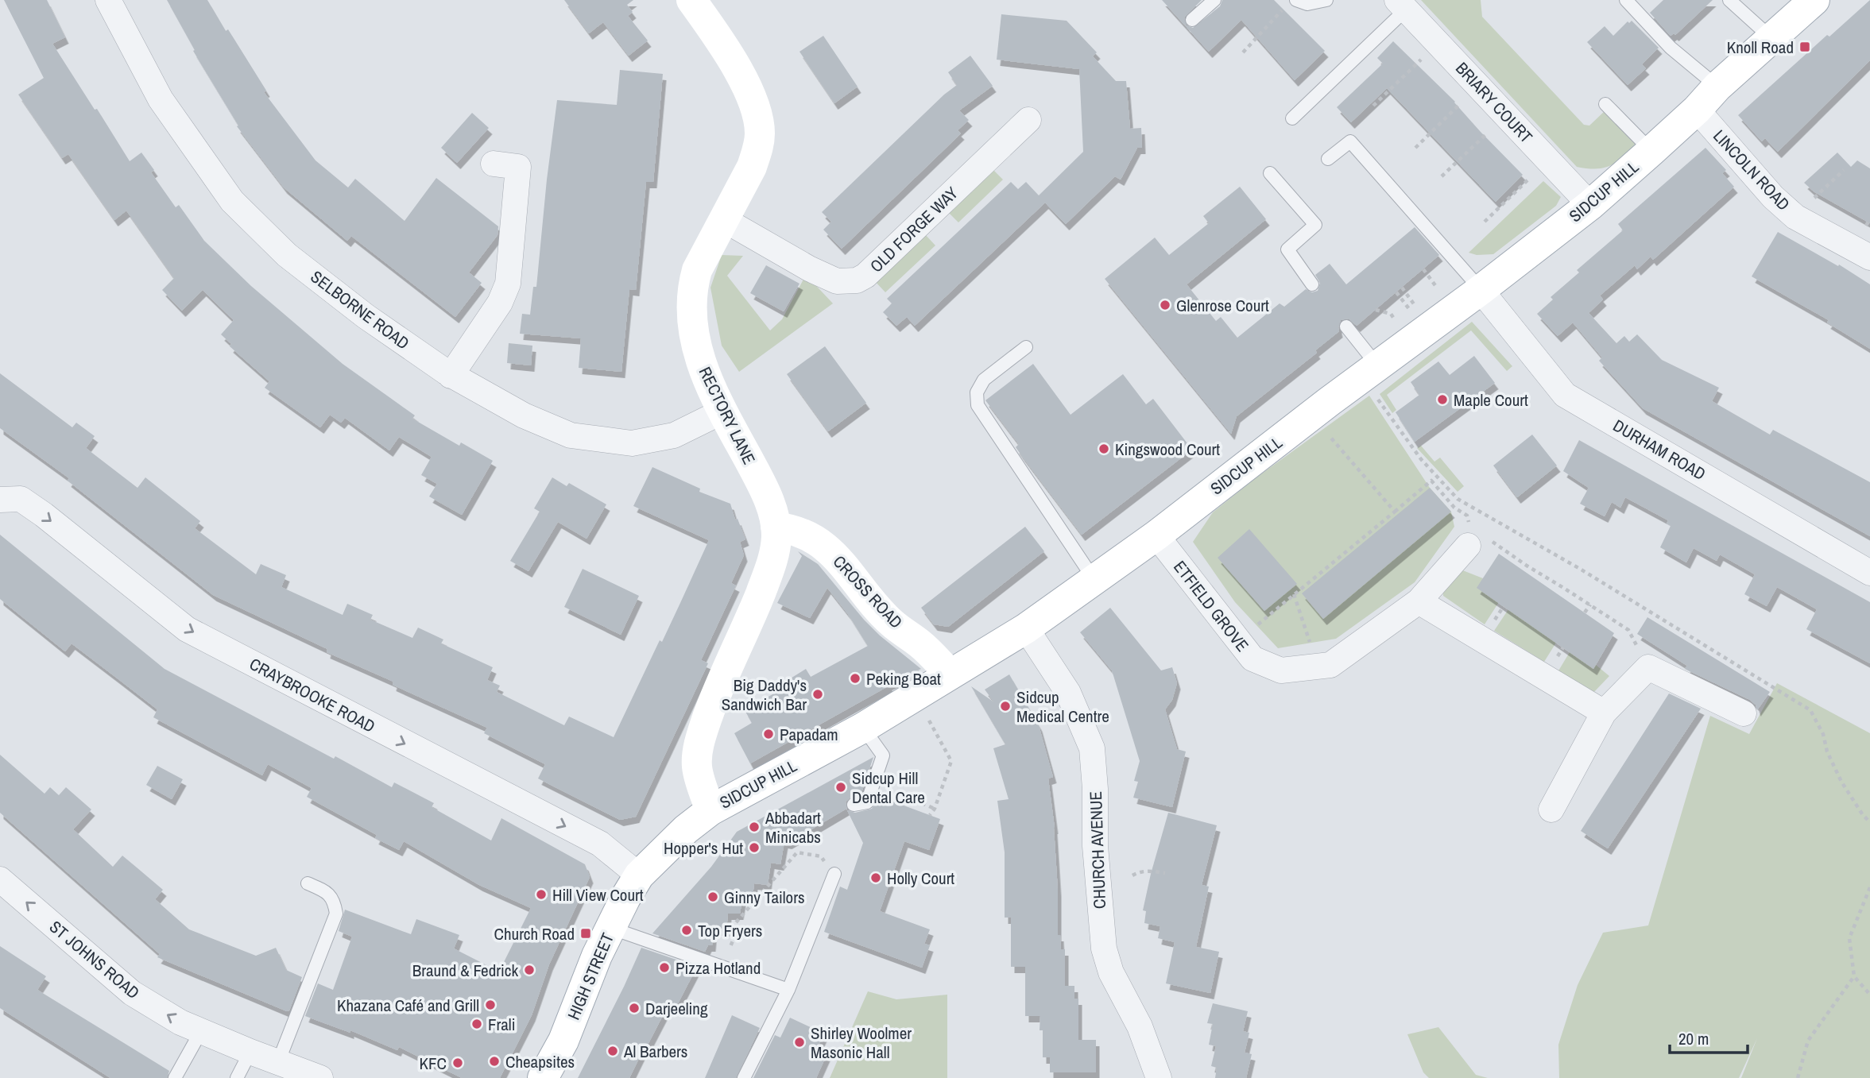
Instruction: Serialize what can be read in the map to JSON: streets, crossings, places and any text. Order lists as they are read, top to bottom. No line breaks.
{"streets":{"main road":["SIDCUP HILL","RECTORY LANE","CROSS ROAD","HIGH STREET"],"street":["BRIARY COURT","LINCOLN ROAD","OLD FORGE WAY","SELBORNE ROAD","DURHAM ROAD","ETFIELD GROVE","CRAYBROOKE ROAD","CHURCH AVENUE","ST JOHNS ROAD"]},"crossings":[["BRIARY COURT","SIDCUP HILL"],["LINCOLN ROAD","SIDCUP HILL"],["SIDCUP HILL","RECTORY LANE"],["SIDCUP HILL","DURHAM ROAD"],["SIDCUP HILL","CROSS ROAD"],["SIDCUP HILL","ETFIELD GROVE"],["SIDCUP HILL","CRAYBROOKE ROAD"],["SIDCUP HILL","CHURCH AVENUE"],["SIDCUP HILL","HIGH STREET"],["OLD FORGE WAY","RECTORY LANE"],["SELBORNE ROAD","RECTORY LANE"],["RECTORY LANE","CROSS ROAD"],["CRAYBROOKE ROAD","HIGH STREET"]],"one_way":["CRAYBROOKE ROAD","ST JOHNS ROAD"],"places":{"transit":["Knoll Road","Church Road"],"other":["Glenrose Court","Maple Court","Kingswood Court","Peking Boat","Big Daddy's Sandwich Bar","Sidcup Medical Centre","Papadam","Sidcup Hill Dental Care","Abbadart Minicabs","Hopper's Hut","Holly Court","Hill View Court","Ginny Tailors","Top Fryers","Pizza Hotland","Braund & Fedrick","Khazana Café and Grill","Darjeeling","Frali","Shirley Woolmer Masonic Hall","Al Barbers","Cheapsites","KFC"]},"scale_bar":"20 m"}
